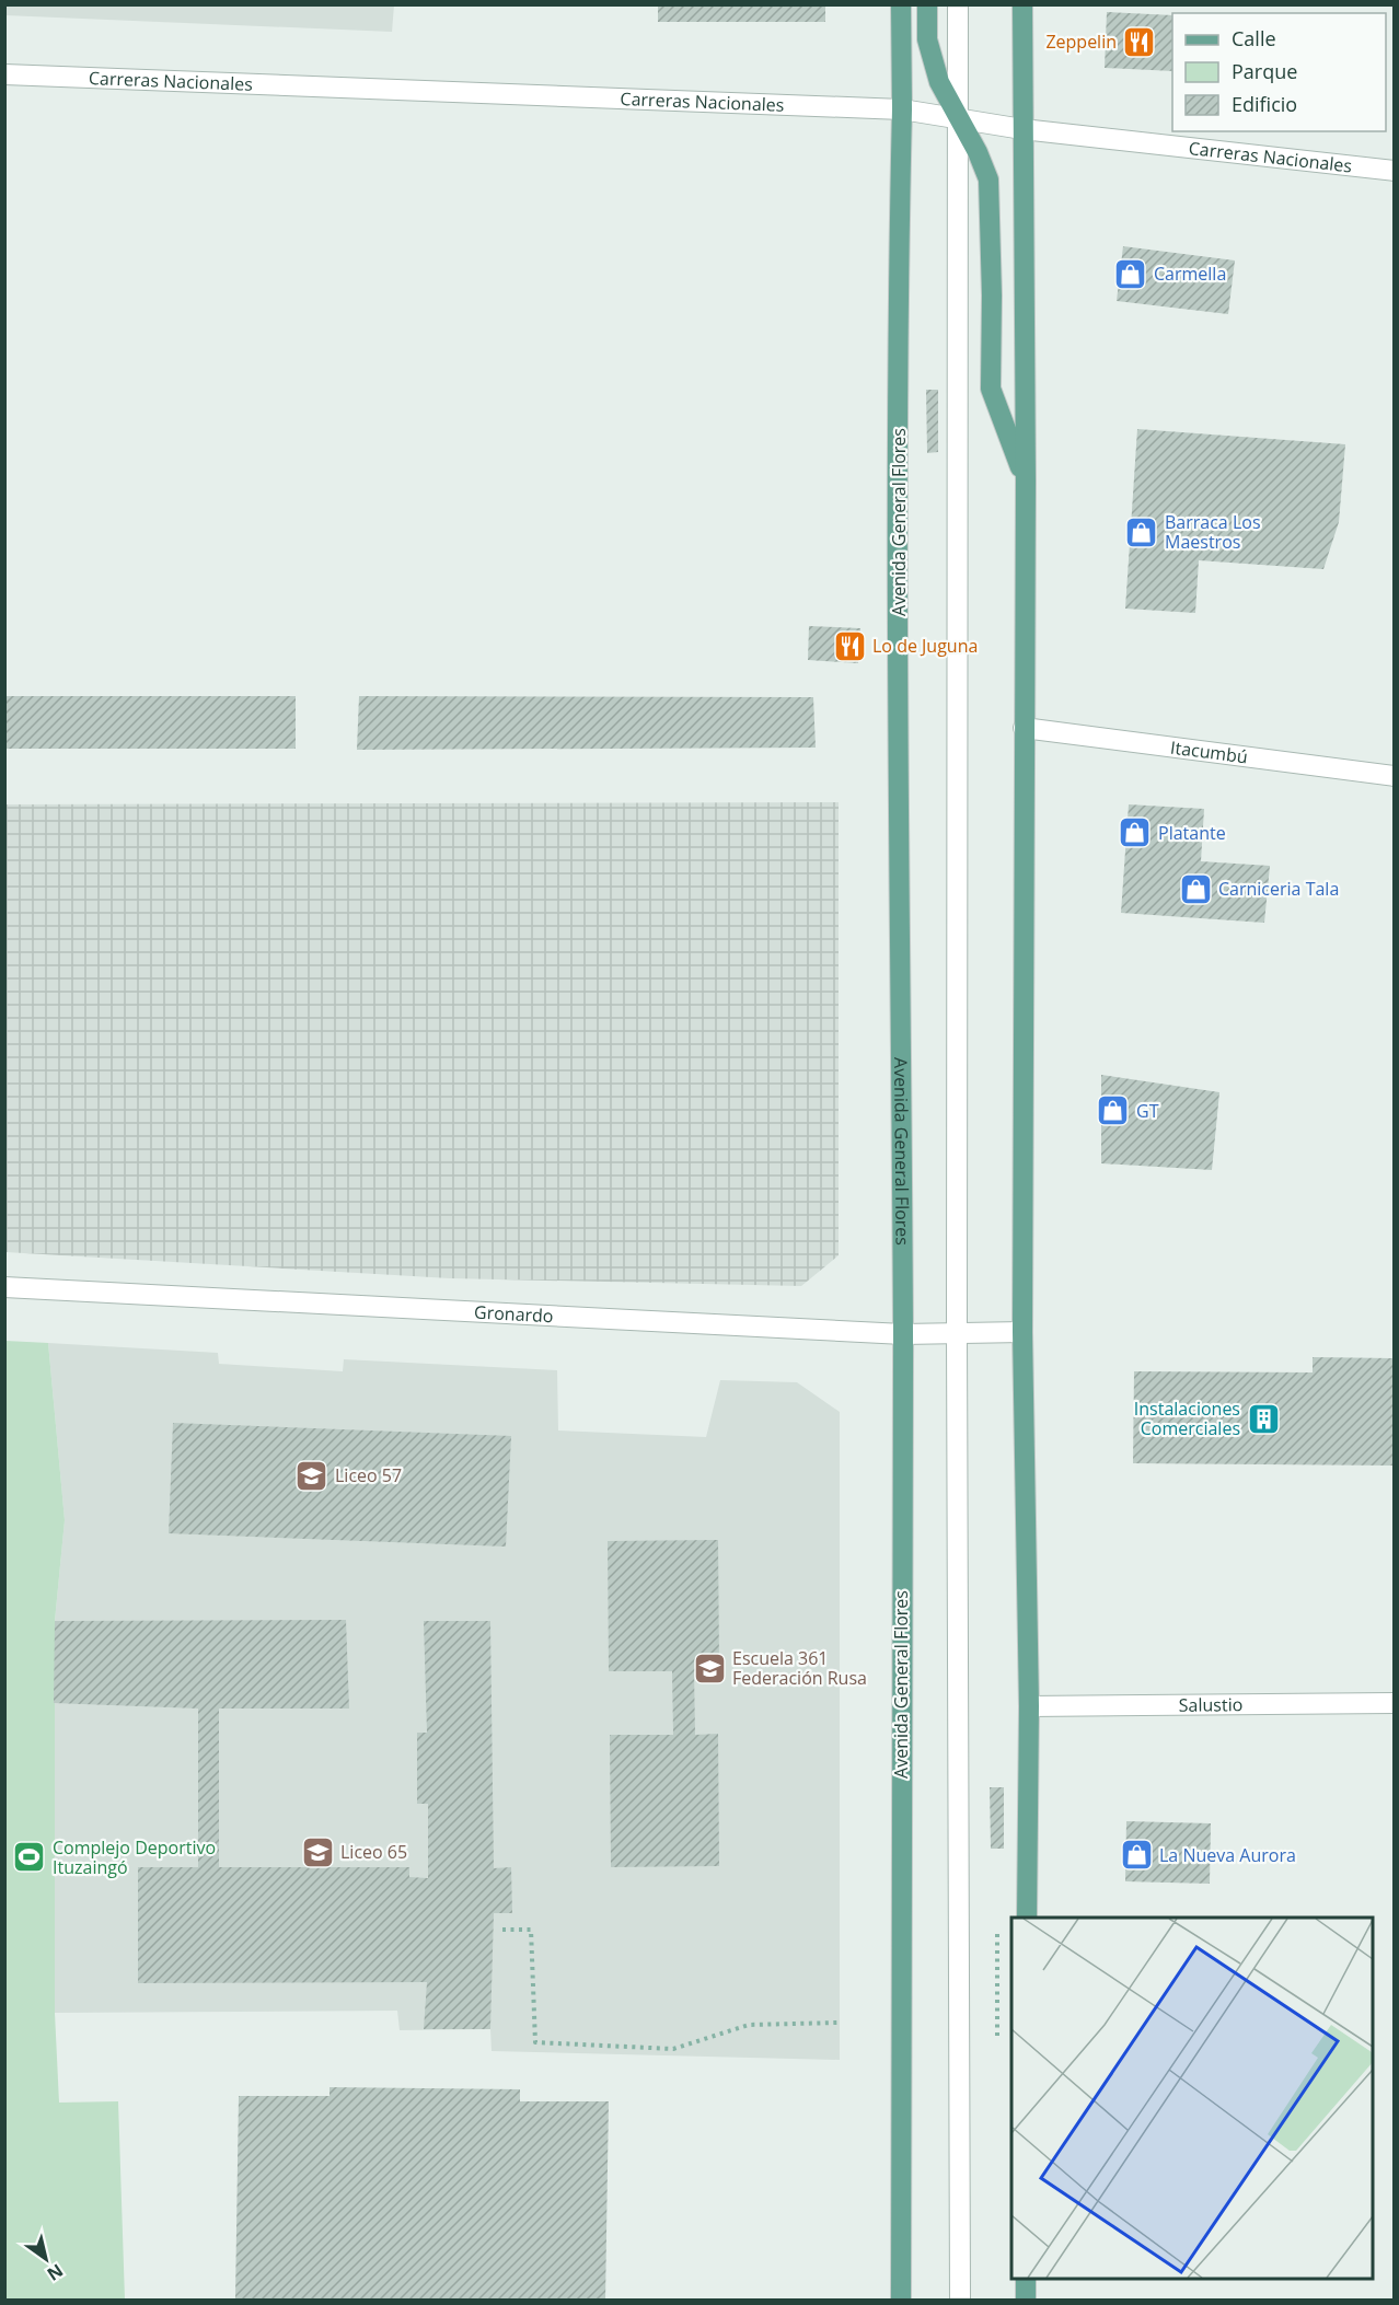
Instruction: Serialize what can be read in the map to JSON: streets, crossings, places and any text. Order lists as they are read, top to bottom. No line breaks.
{"streets":{"main road":["Avenida General Flores"],"street":["Carreras Nacionales","Itacumbú","Gronardo","Salustio"]},"crossings":[["Carreras Nacionales","Avenida General Flores"],["Avenida General Flores","Gronardo"]],"places":{"restaurant":["Zeppelin","Lo de Juguna"],"shop":["Carmella","Barraca Los Maestros","Platante","Carniceria Tala","GT","La Nueva Aurora"],"building":["Instalaciones Comerciales"],"school or university":["Liceo 57","Escuela 361 Federación Rusa","Liceo 65"],"sports":["Complejo Deportivo Ituzaingó"]},"legend":["Calle","Parque","Edificio"],"north":"bottom right"}
